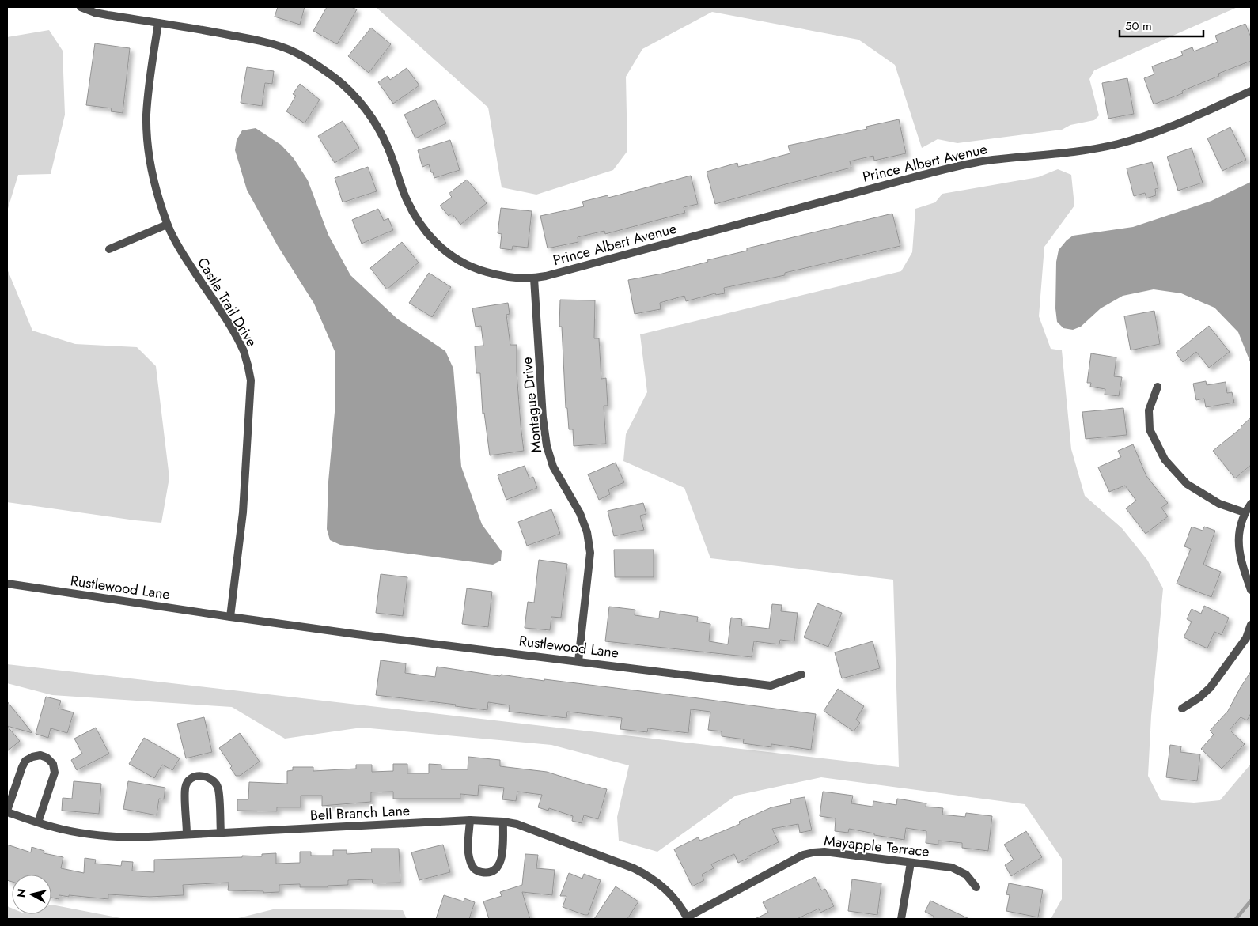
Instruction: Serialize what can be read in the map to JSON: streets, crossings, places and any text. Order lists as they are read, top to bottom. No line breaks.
{"streets":{"street":["Prince Albert Avenue","Castle Trail Drive","Montague Drive","Rustlewood Lane","Bell Branch Lane","Mayapple Terrace"]},"crossings":[["Prince Albert Avenue","Castle Trail Drive"],["Prince Albert Avenue","Montague Drive"],["Castle Trail Drive","Rustlewood Lane"],["Montague Drive","Rustlewood Lane"],["Bell Branch Lane","Mayapple Terrace"]],"scale_bar":"50 m","north":"left"}
